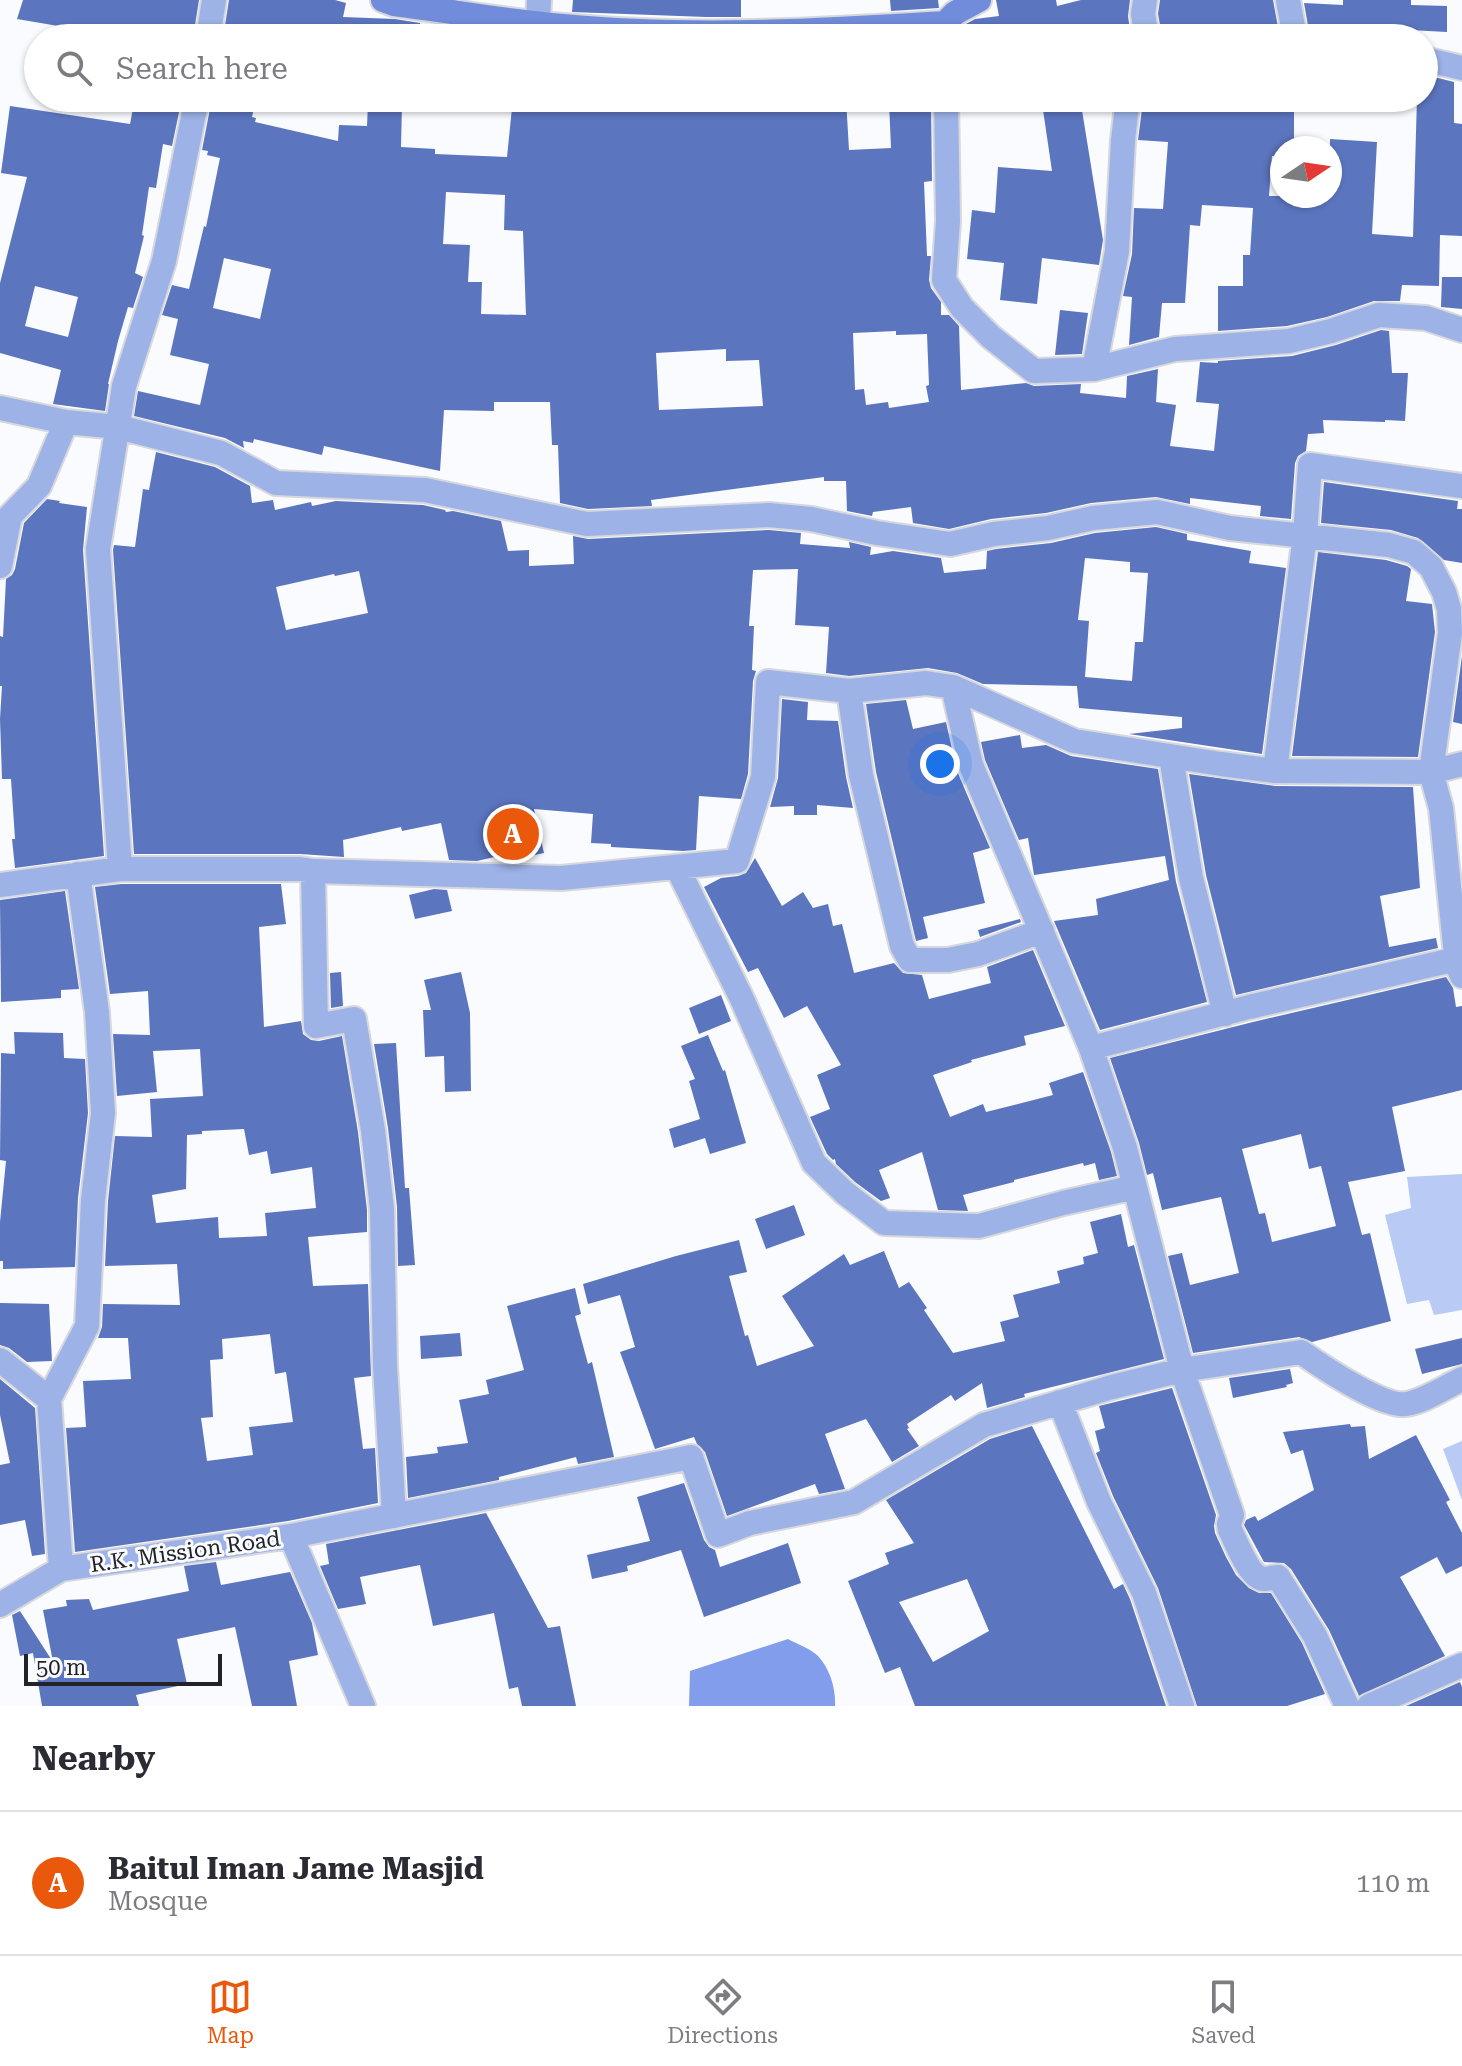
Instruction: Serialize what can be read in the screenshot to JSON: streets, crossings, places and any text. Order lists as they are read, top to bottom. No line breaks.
{"streets":{"street":["R.K. Mission Road"]},"scale_bar":"50 m","north":"right","page":{"search":"Search here","pins":"A","scale":"50 m","heading":"Nearby","list":[{"mark":"A","name":"Baitul Iman Jame Masjid","note":"Mosque","value":"110 m"}],"nav":["Map","Directions","Saved"]}}
